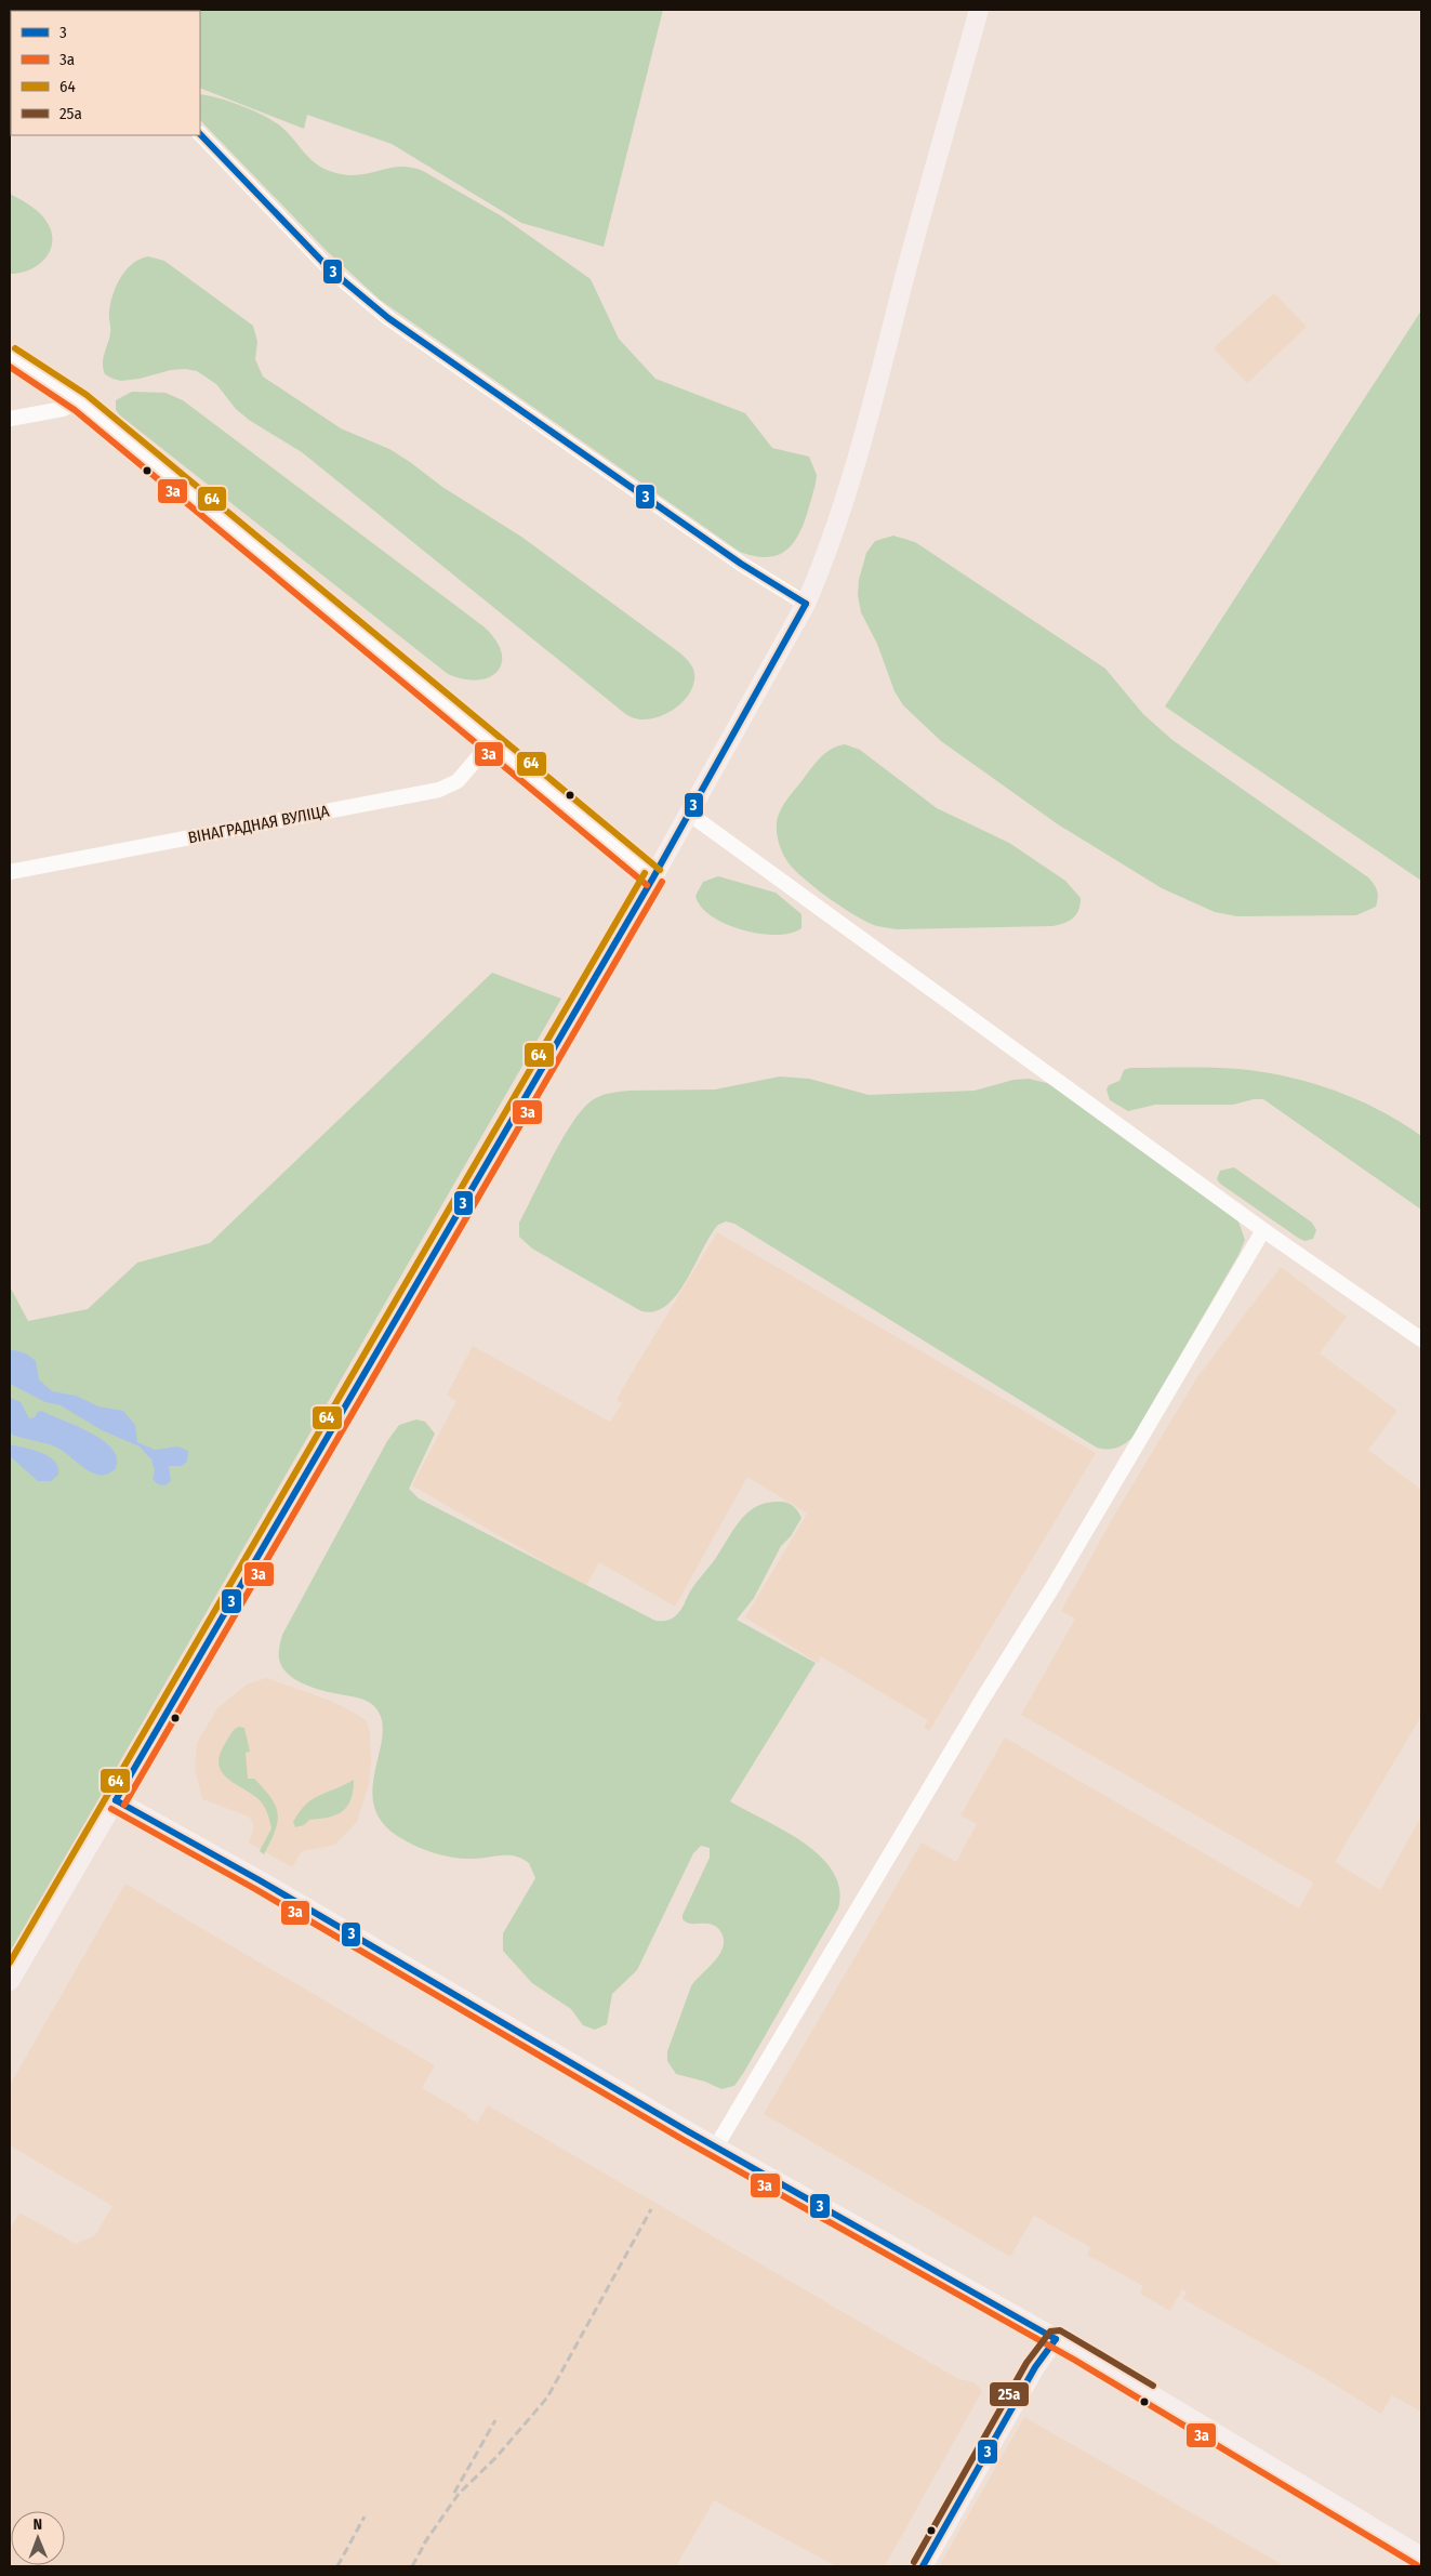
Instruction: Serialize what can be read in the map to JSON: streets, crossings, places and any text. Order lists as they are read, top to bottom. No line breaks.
{"streets":{"street":["ВІНАГРАДНАЯ ВУЛІЦА"]},"lines":["transit line 3","transit line 64","transit line 3а","transit line 25а"],"legend":["3","3а","64","25а"],"north":"top"}
